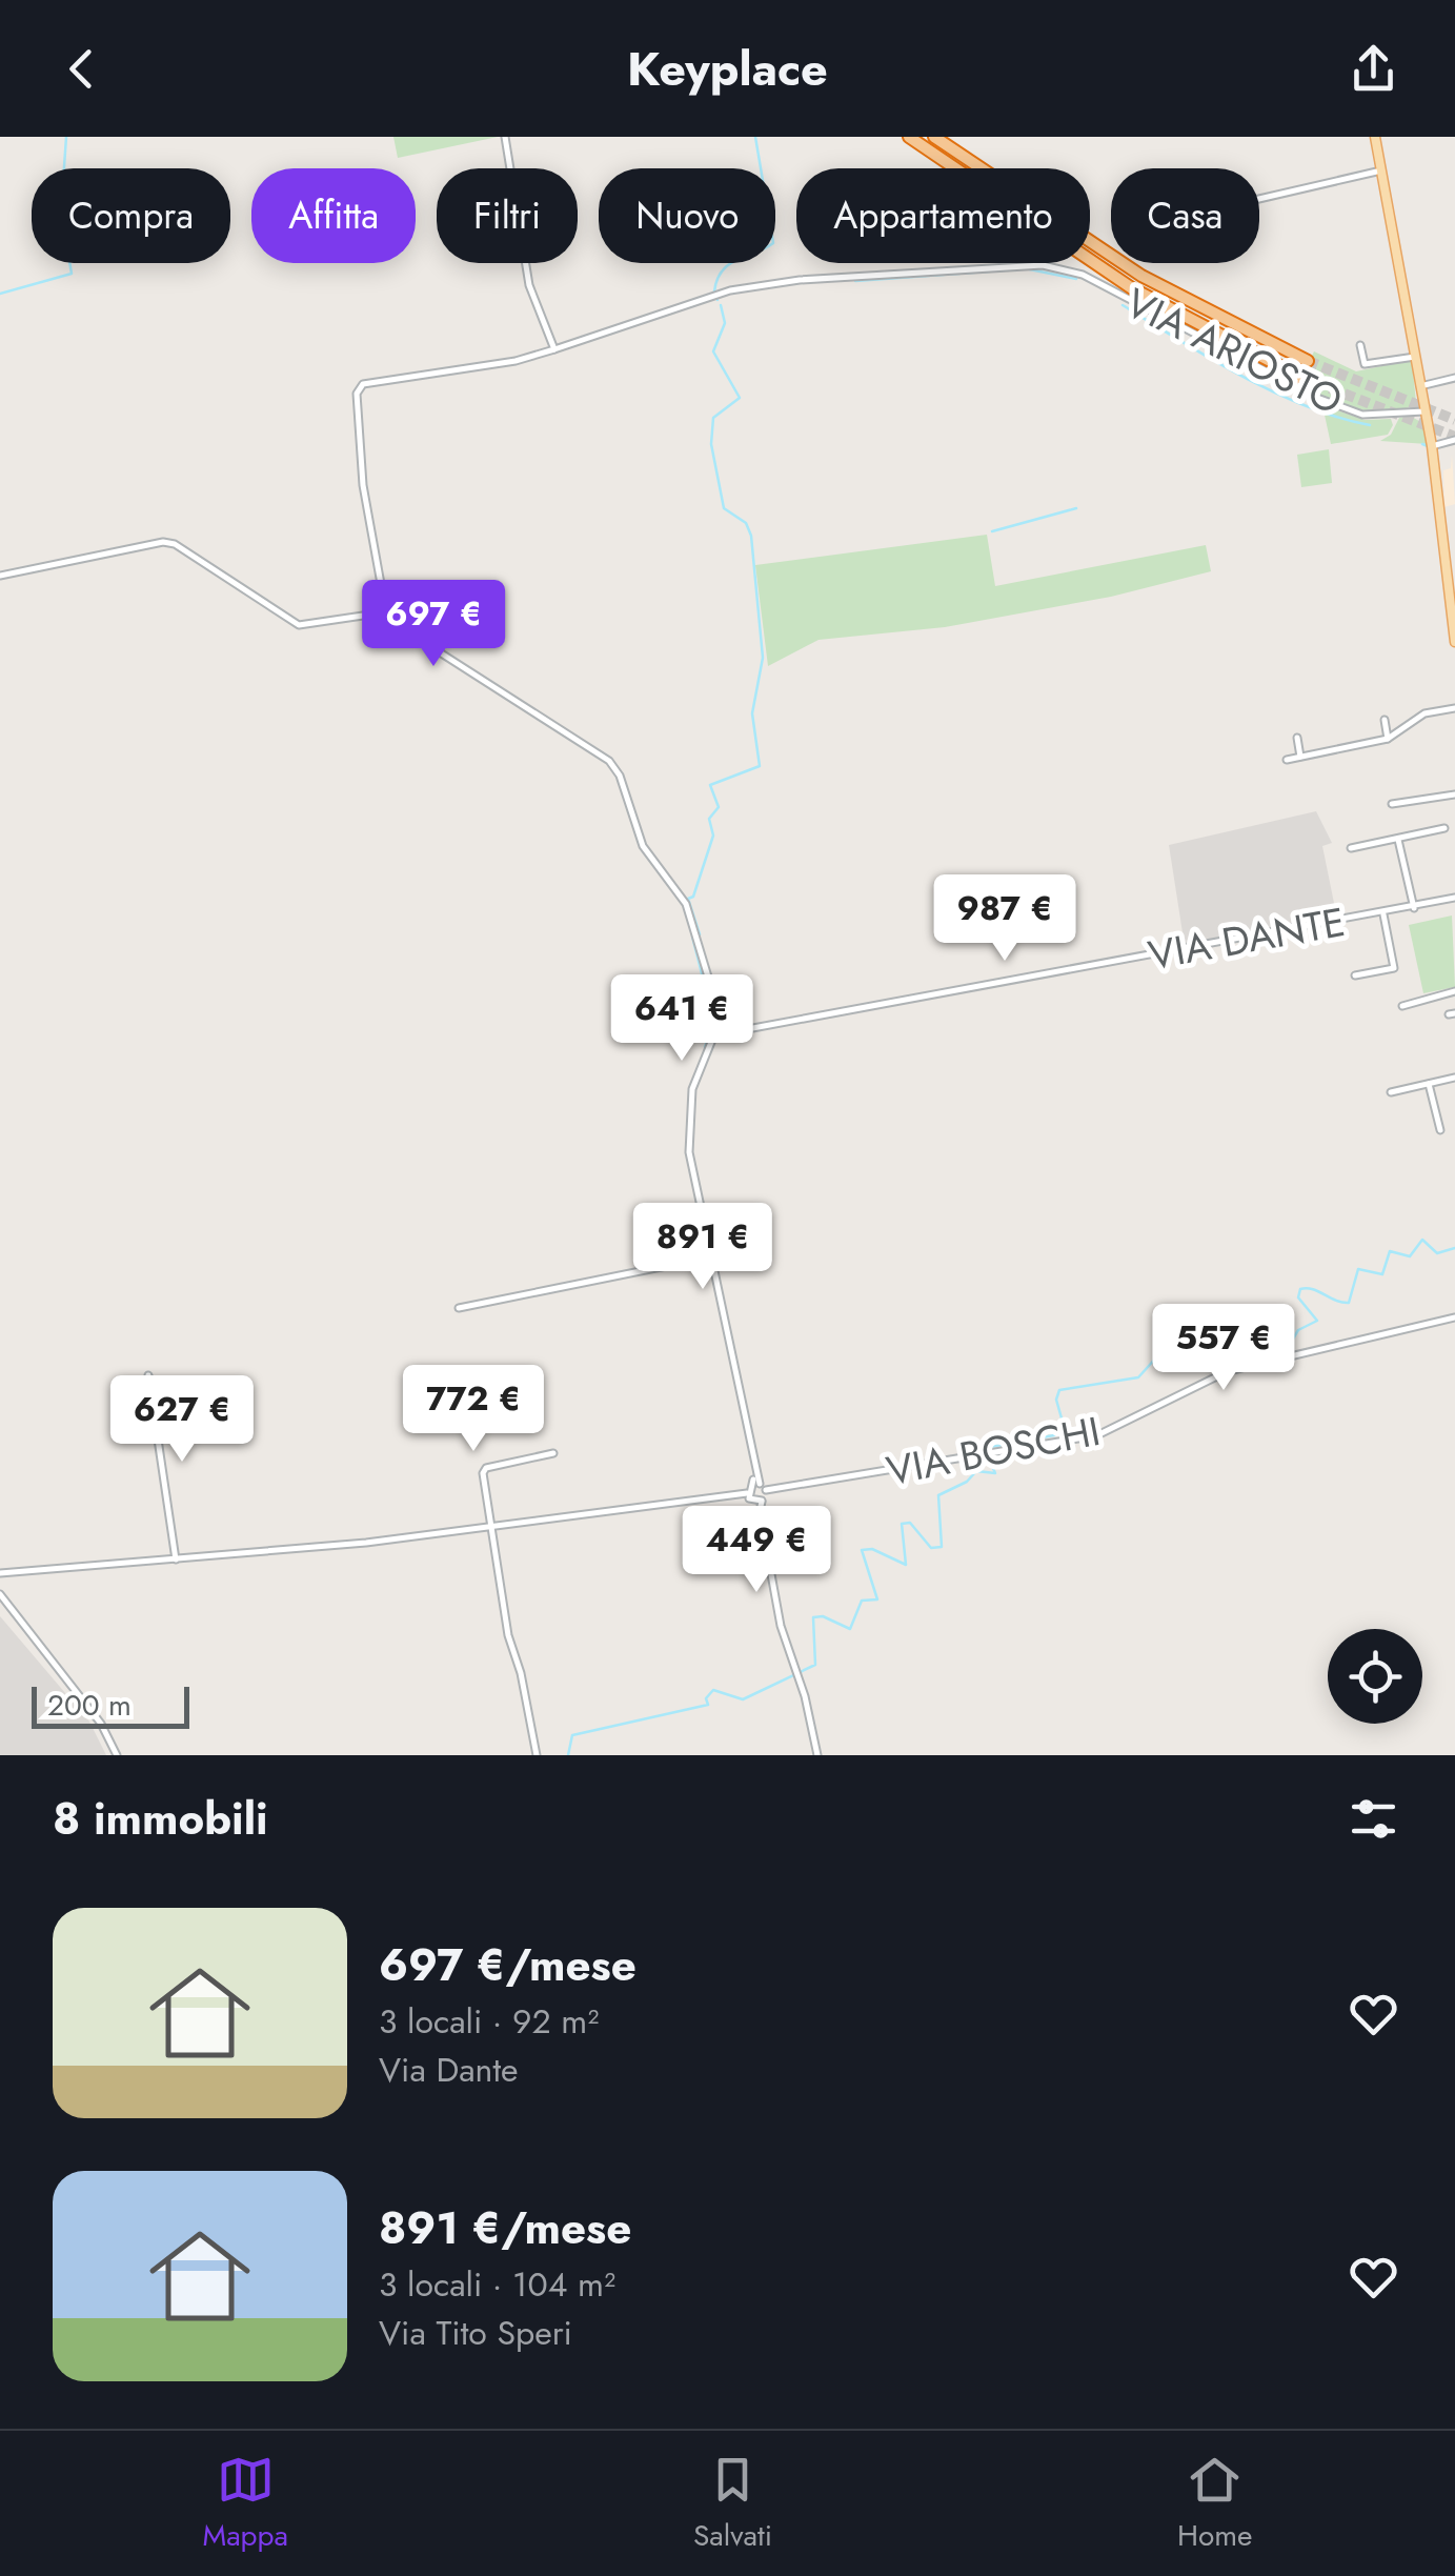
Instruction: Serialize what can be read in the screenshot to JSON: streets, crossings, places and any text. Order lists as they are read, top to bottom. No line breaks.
{"streets":{"street":["VIA ARIOSTO","VIA DANTE","VIA BOSCHI"]},"scale_bar":"200 m","page":{"header":"Keyplace","chip":["Compra","Affitta","Filtri","Nuovo","Appartamento","Casa"],"price":["697 €","987 €","641 €","891 €","557 €","772 €","627 €","449 €"],"scale":"200 m","heading":"8 immobili","list":[{"name":"697 €/mese","note":"3 locali · 92 m² · Via Dante"},{"name":"891 €/mese","note":"3 locali · 104 m² · Via Tito Speri"}],"tabs":["Mappa","Salvati","Home"]}}
